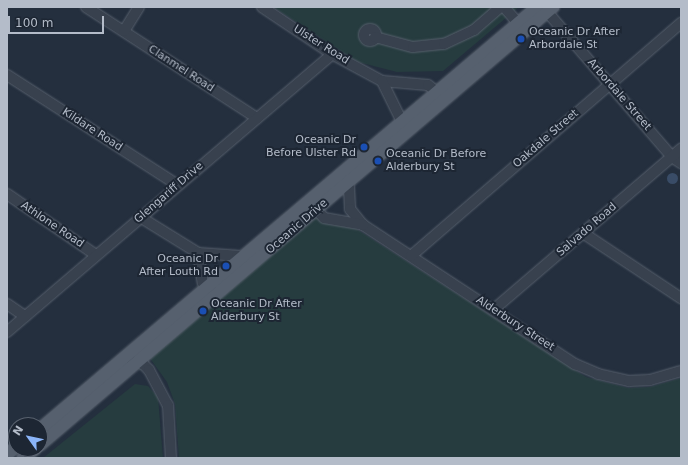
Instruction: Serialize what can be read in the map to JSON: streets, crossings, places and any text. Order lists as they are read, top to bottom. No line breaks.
{"streets":{"main road":["Oceanic Drive"],"street":["Ulster Road","Clanmel Road","Arbordale Street","Kildare Road","Oakdale Street","Glengariff Drive","Athlone Road","Salvado Road","Alderbury Street"]},"crossings":[["Ulster Road","Glengariff Drive"],["Ulster Road","Oceanic Drive"],["Clanmel Road","Glengariff Drive"],["Arbordale Street","Oakdale Street"],["Arbordale Street","Oceanic Drive"],["Arbordale Street","Salvado Road"],["Kildare Road","Glengariff Drive"],["Oakdale Street","Alderbury Street"],["Glengariff Drive","Athlone Road"],["Oceanic Drive","Alderbury Street"],["Salvado Road","Alderbury Street"]],"places":["Oceanic Dr After Arbordale St","Oceanic Dr Before Ulster Rd","Oceanic Dr Before Alderbury St","Oceanic Dr After Louth Rd","Oceanic Dr After Alderbury St"],"scale_bar":"100 m","north":"top left"}
